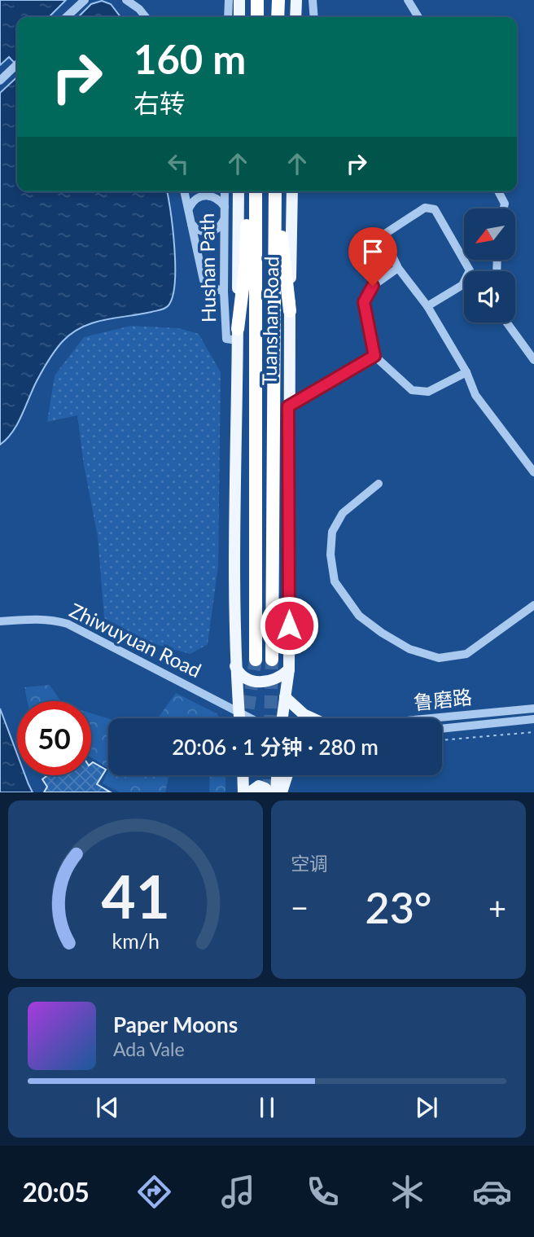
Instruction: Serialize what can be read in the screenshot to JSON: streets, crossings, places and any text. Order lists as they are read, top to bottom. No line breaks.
{"streets":{"highway":["Tuanshan Road"],"street":["Hushan Path","Zhiwuyuan Road","鲁磨路"]},"crossings":[["Hushan Path","Tuanshan Road"]],"north":"bottom left","page":{"turn":["160 m","右转"],"limit":"50","trip":"20:06 · 1 分钟 · 280 m","tile":"空调","heat":["−","23°","+"],"song":["Paper Moons","Ada Vale"],"tabs":"20:05","gauge":["41","km/h"]}}
